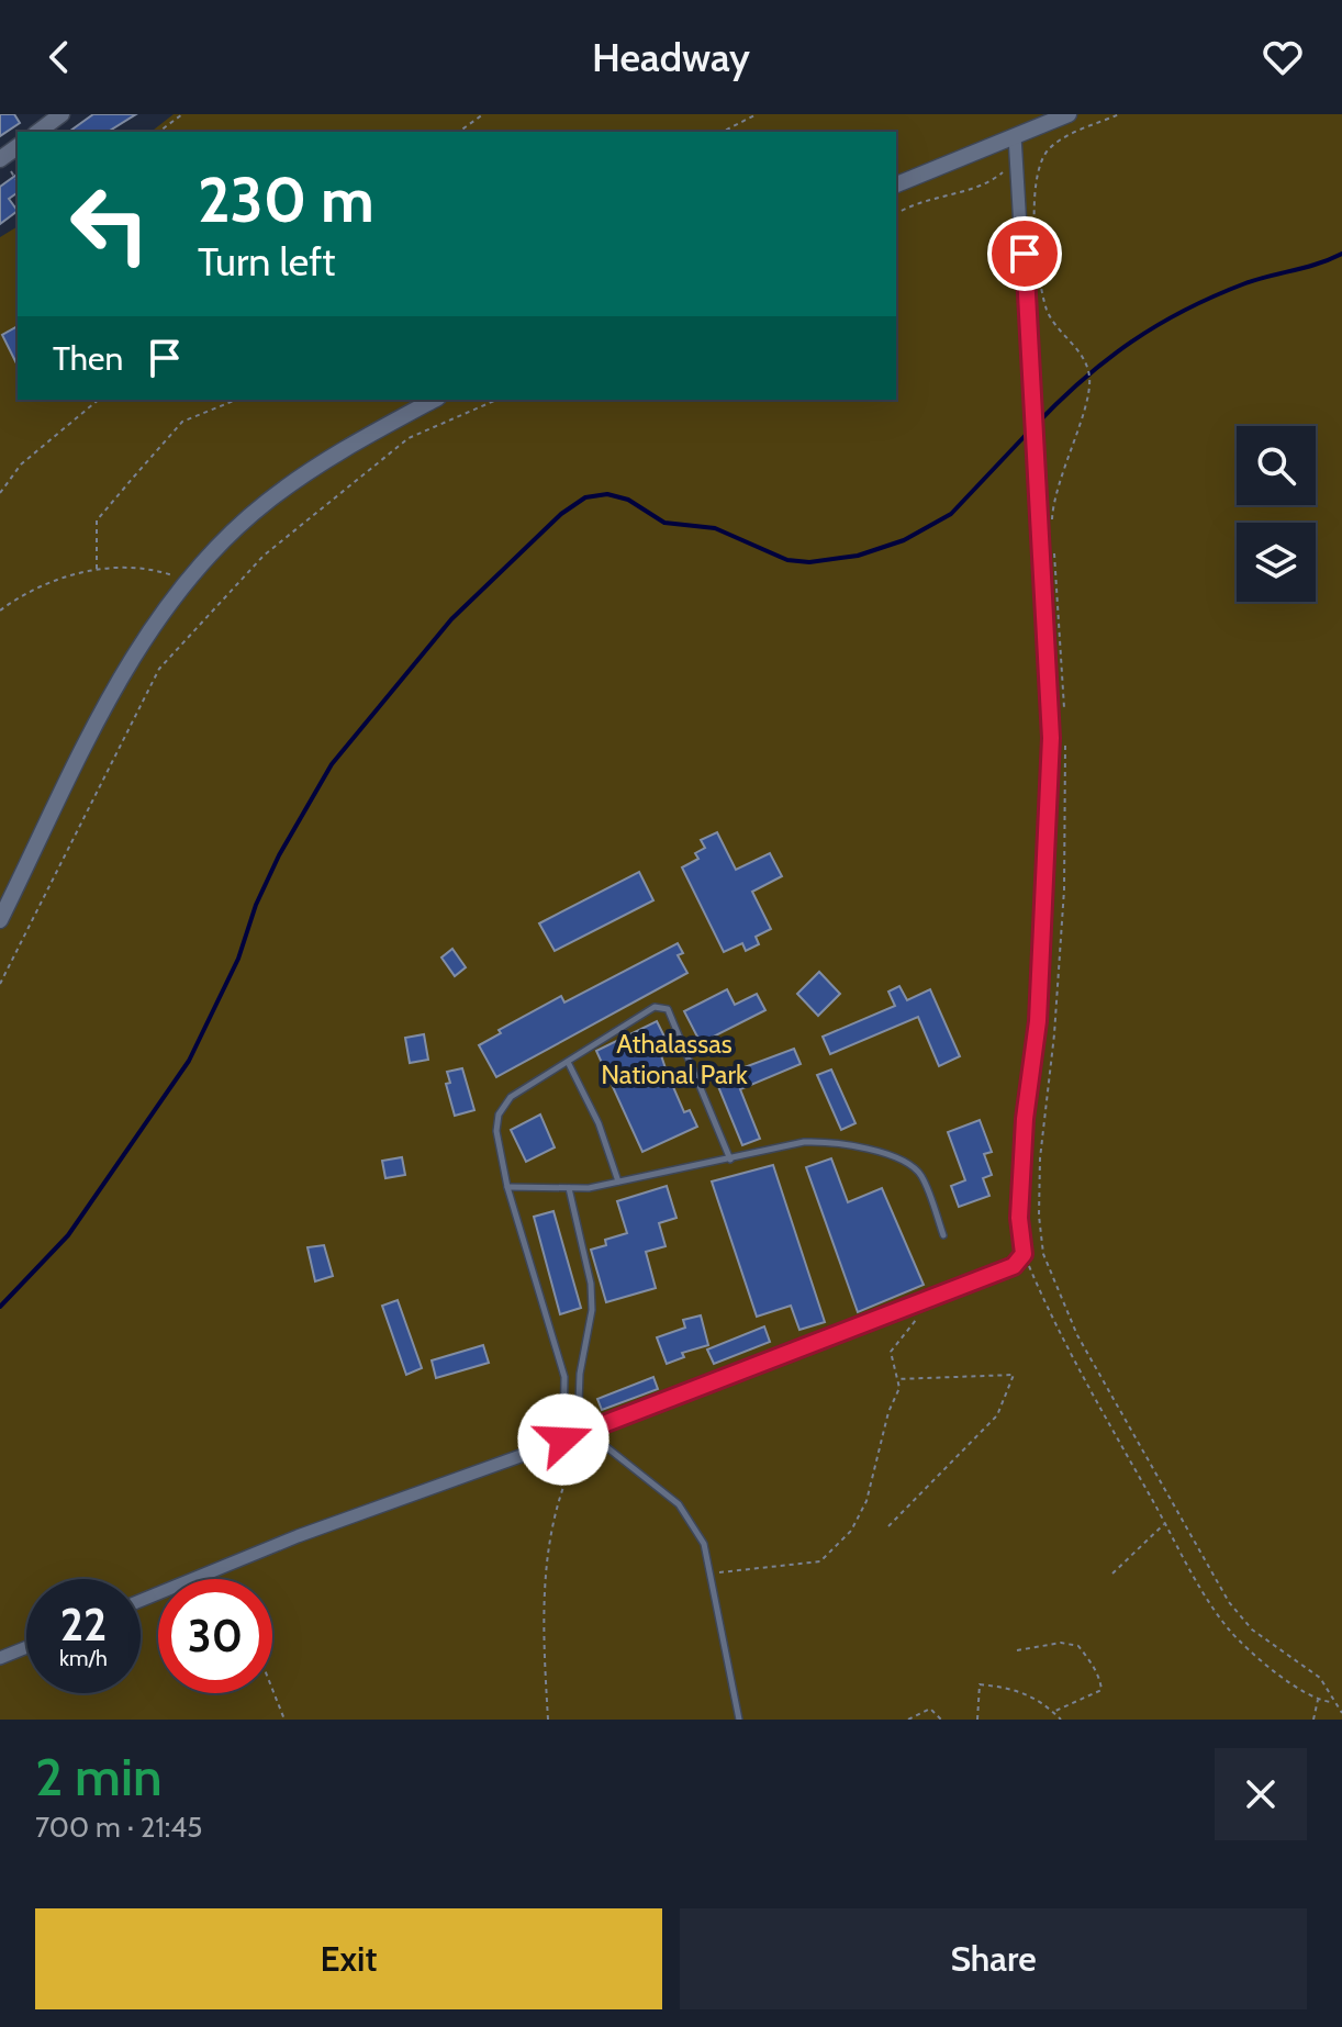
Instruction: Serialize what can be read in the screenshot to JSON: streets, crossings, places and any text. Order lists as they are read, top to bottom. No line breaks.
{"parks":["Athalassas National Park"],"page":{"header":"Headway","turn":["230 m","Turn left"],"then":"Then","speed":"22 km/h","limit":"30","heading":["2 min","700 m · 21:45"],"buttons":["Exit","Share"]}}
